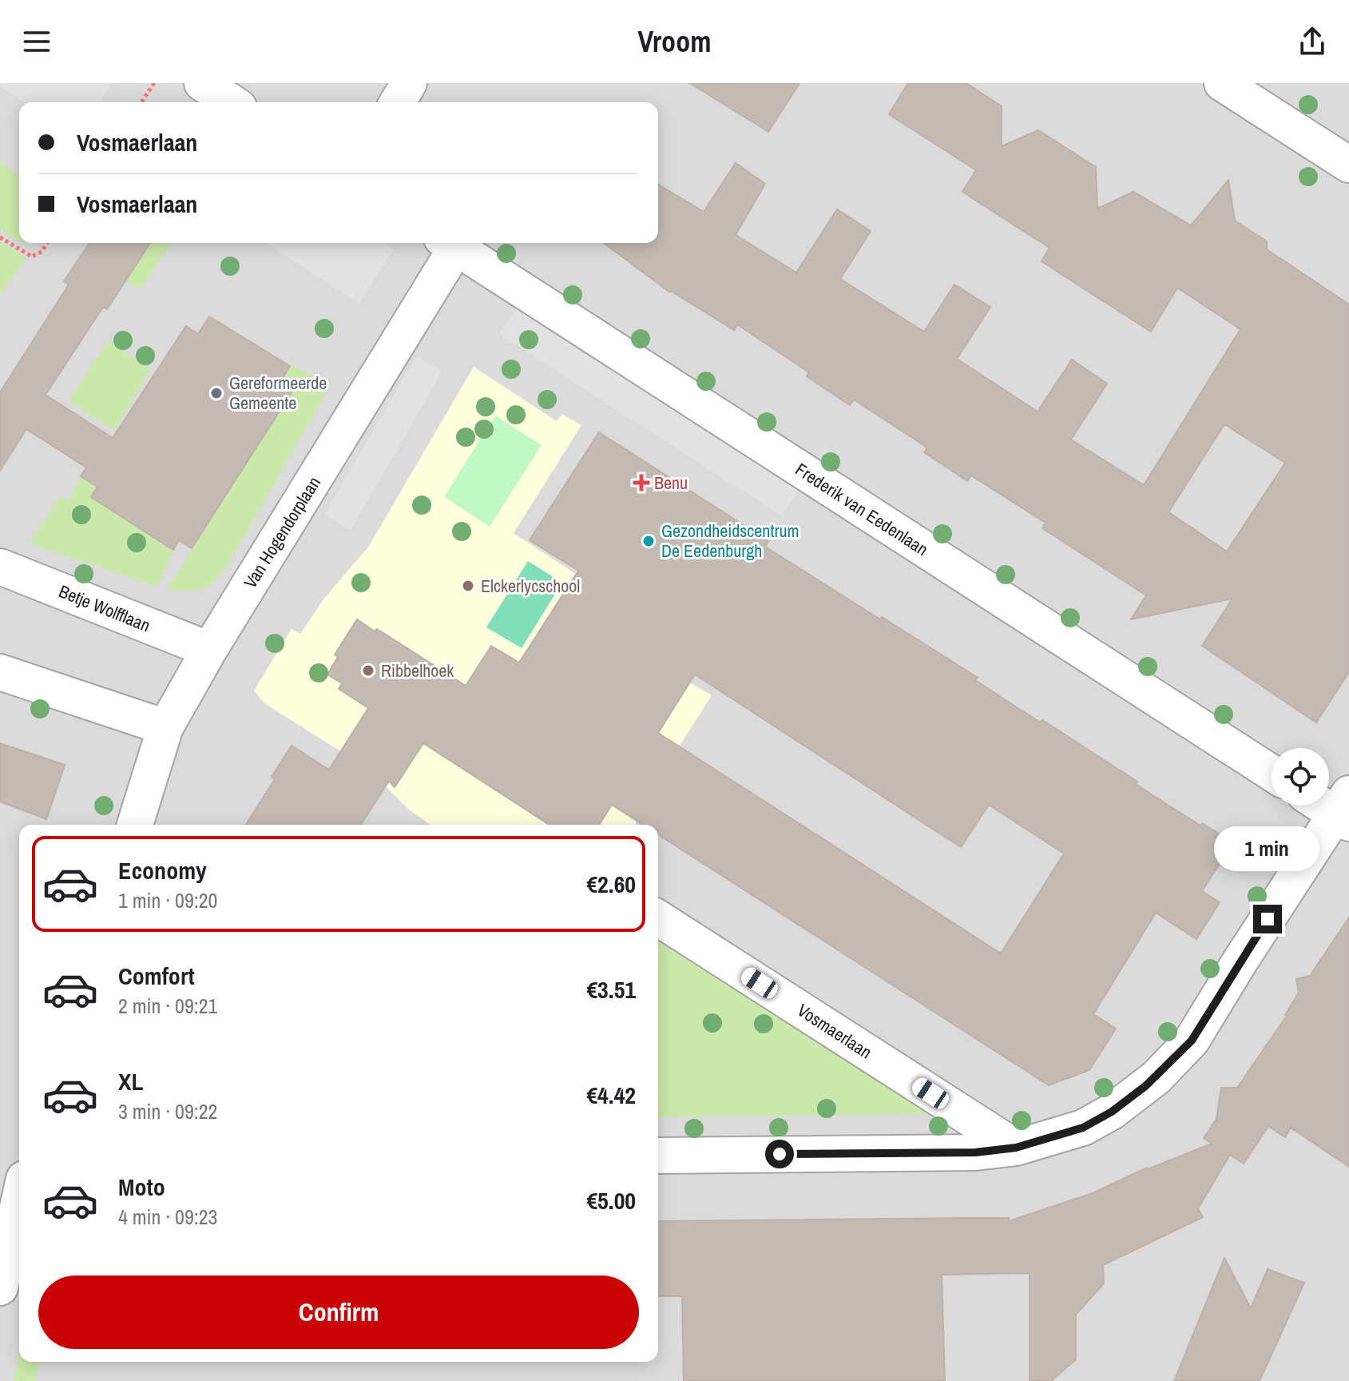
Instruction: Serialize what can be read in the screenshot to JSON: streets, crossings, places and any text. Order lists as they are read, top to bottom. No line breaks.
{"streets":{"street":["Frederik van Eedenlaan","Van Hogendorplaan","Betje Wolfflaan","Vosmaerlaan"]},"crossings":[["Frederik van Eedenlaan","Van Hogendorplaan"],["Van Hogendorplaan","Betje Wolfflaan"]],"places":{"other":["Gereformeerde Gemeente","Gezondheidscentrum De Eedenburgh","Elckerlycschool","Ribbelhoek"],"health":["Benu"]},"page":{"header":"Vroom","banner":["Vosmaerlaan","Vosmaerlaan"],"bubble":"1 min","list":[{"name":"Economy","note":"1 min · 09:20","value":"€2.60"},{"name":"Comfort","note":"2 min · 09:21","value":"€3.51"},{"name":"XL","note":"3 min · 09:22","value":"€4.42"},{"name":"Moto","note":"4 min · 09:23","value":"€5.00"}],"buttons":"Confirm"}}
